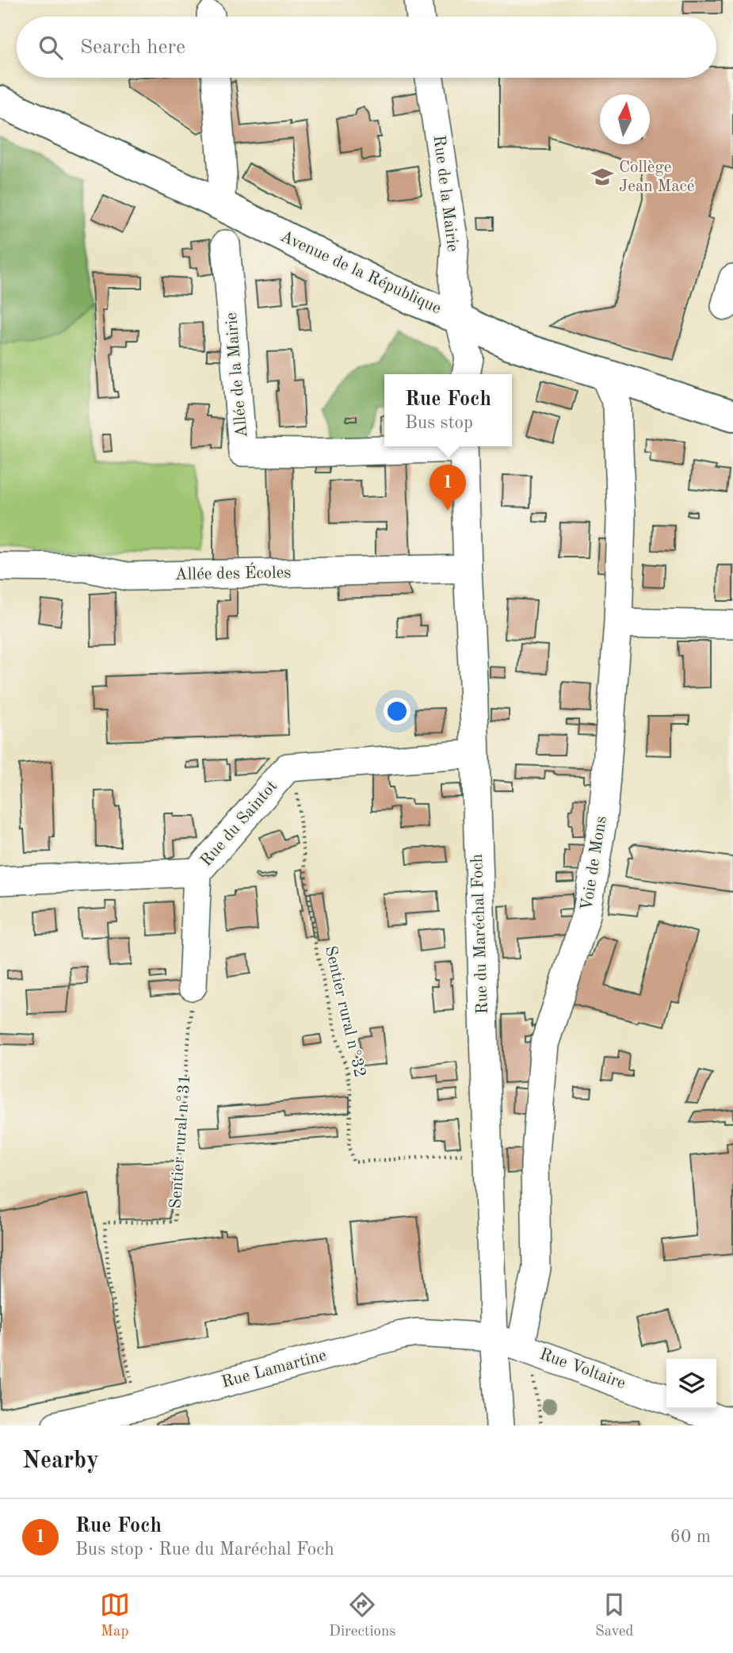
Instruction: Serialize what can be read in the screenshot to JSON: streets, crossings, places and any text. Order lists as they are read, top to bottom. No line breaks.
{"streets":{"main road":["Avenue de la République"],"street":["Rue de la Mairie","Allée de la Mairie","Allée des Écoles","Rue du Saintot","Voie de Mons","Rue du Maréchal Foch","Rue Lamartine","Rue Voltaire"],"path":["Sentier rural n°32","Sentier rural n°31"]},"crossings":[["Rue de la Mairie","Avenue de la République"],["Avenue de la République","Voie de Mons"],["Allée des Écoles","Rue du Maréchal Foch"],["Rue du Saintot","Rue du Maréchal Foch"],["Rue du Saintot","Sentier rural n°32"],["Voie de Mons","Rue Voltaire"],["Rue du Maréchal Foch","Sentier rural n°32"],["Rue du Maréchal Foch","Rue Lamartine"],["Rue du Maréchal Foch","Rue Voltaire"],["Sentier rural n°31","Rue Lamartine"],["Rue Lamartine","Rue Voltaire"]],"places":{"school or university":["Collège Jean Macé"]},"north":"top","page":{"search":"Search here","popup":["Rue Foch","Bus stop"],"pins":"1","heading":"Nearby","list":[{"mark":"1","name":"Rue Foch","note":"Bus stop · Rue du Maréchal Foch","value":"60 m"}],"nav":["Map","Directions","Saved"]}}
